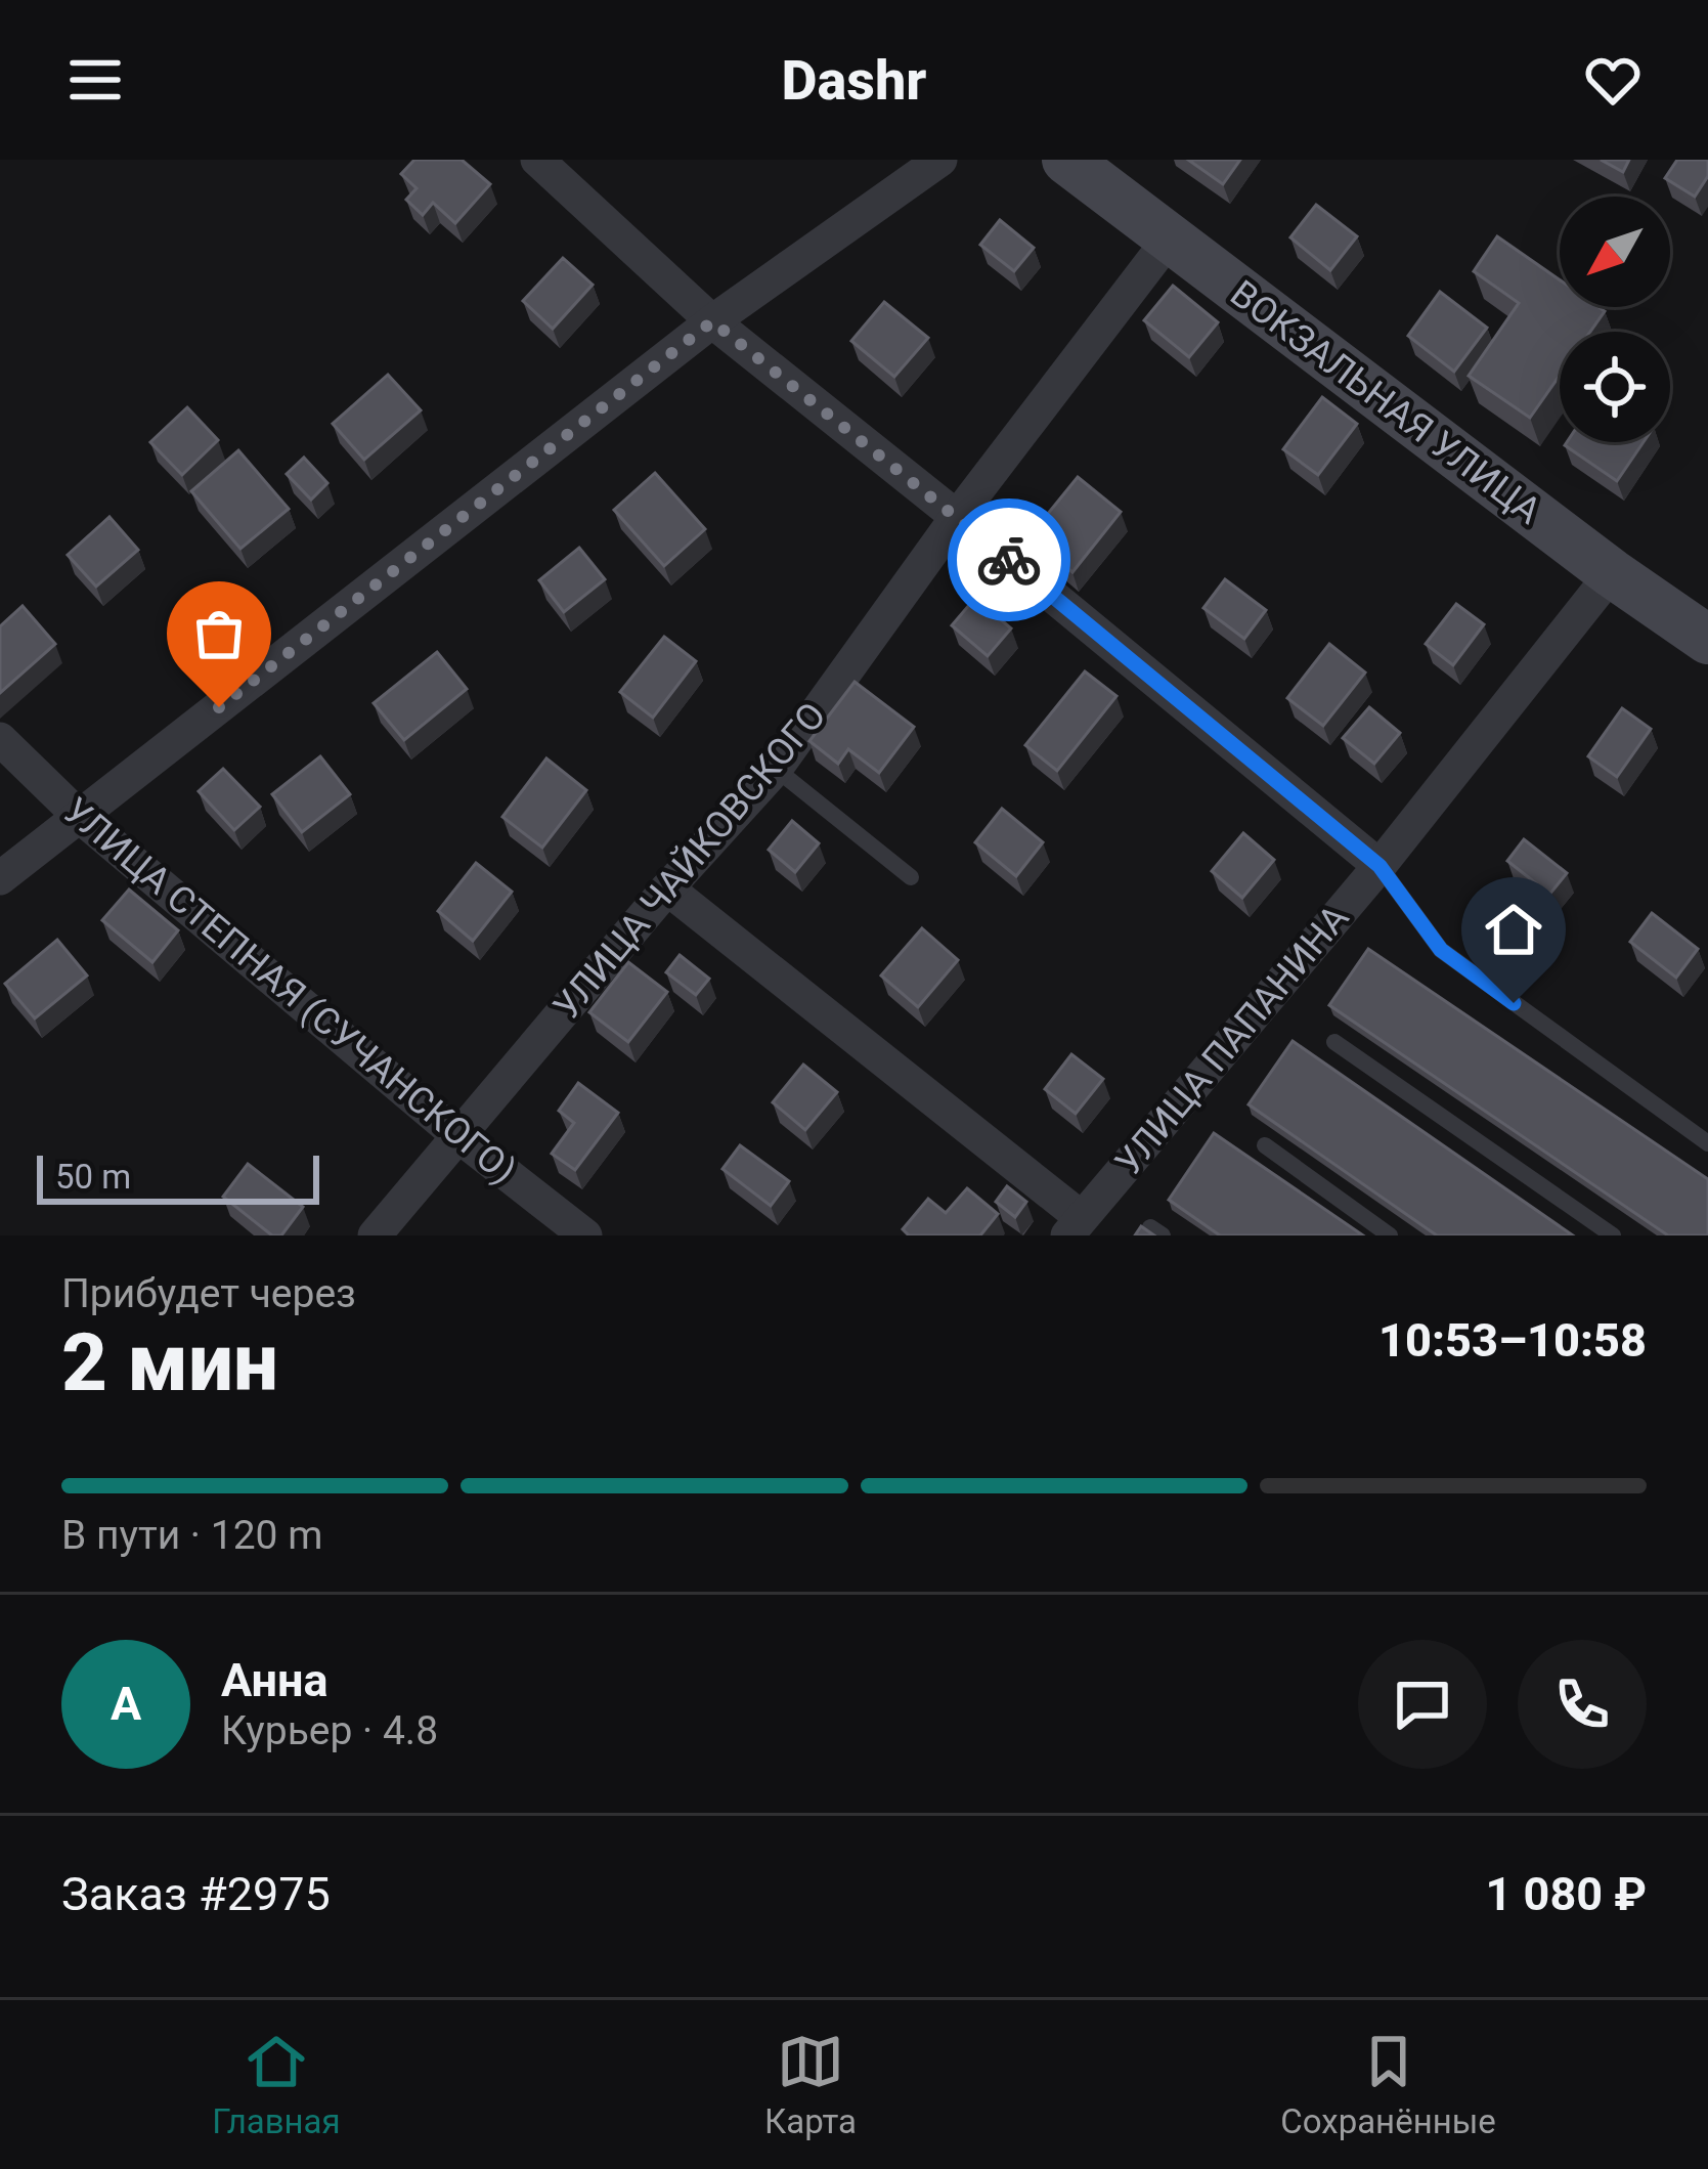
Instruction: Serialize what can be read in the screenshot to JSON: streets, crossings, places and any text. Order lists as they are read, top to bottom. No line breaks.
{"streets":{"main road":["ВОКЗАЛЬНАЯ УЛИЦА"],"street":["УЛИЦА ЧАЙКОВСКОГО","УЛИЦА СТЕПНАЯ (СУЧАНСКОГО)","УЛИЦА ПАПАНИНА"]},"crossings":[["ВОКЗАЛЬНАЯ УЛИЦА","УЛИЦА ЧАЙКОВСКОГО"],["ВОКЗАЛЬНАЯ УЛИЦА","УЛИЦА ПАПАНИНА"],["УЛИЦА ЧАЙКОВСКОГО","УЛИЦА СТЕПНАЯ (СУЧАНСКОГО)"],["УЛИЦА ЧАЙКОВСКОГО","УЛИЦА ПАПАНИНА"]],"scale_bar":"50 m","north":"bottom left","page":{"header":"Dashr","scale":"50 m","heading":["2 мин","Прибудет через","10:53–10:58"],"panel":["Анна","Курьер · 4.8","Заказ #2975","1 080 ₽"],"bar":"В пути · 120 m","round":"А","tabs":["Главная","Карта","Сохранённые"]}}
